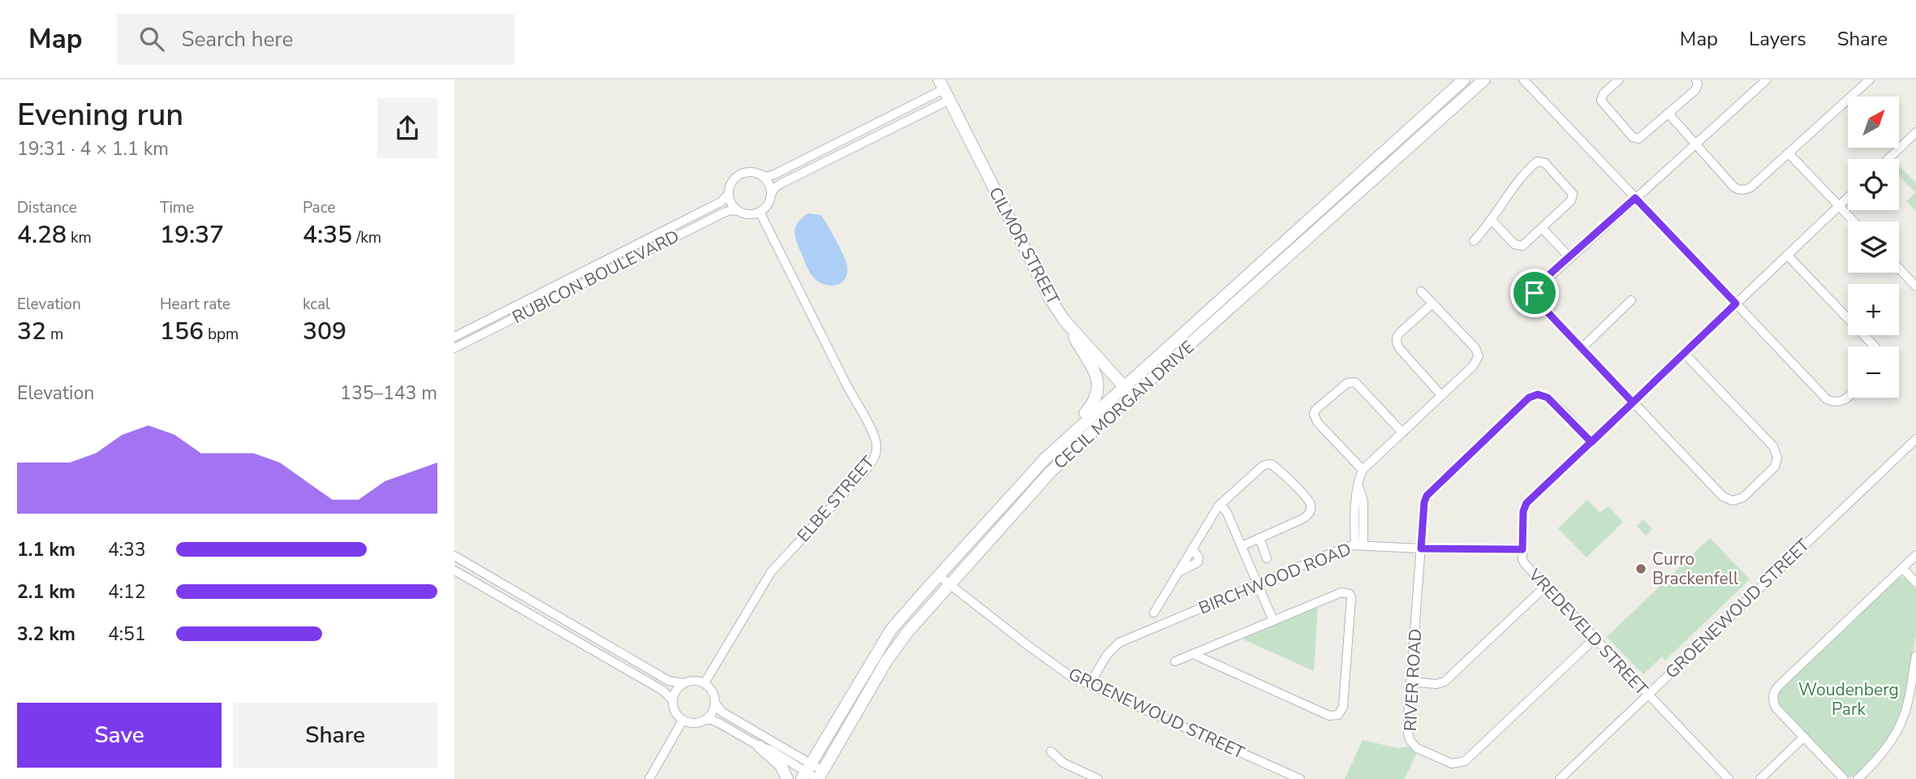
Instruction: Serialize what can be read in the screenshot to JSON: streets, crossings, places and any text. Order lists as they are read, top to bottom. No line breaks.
{"streets":{"street":["CILMOR STREET","RUBICON BOULEVARD","CECIL MORGAN DRIVE","ELBE STREET","BIRCHWOOD ROAD","GROENEWOUD STREET","VREDEVELD STREET","RIVER ROAD"]},"crossings":[["CILMOR STREET","CECIL MORGAN DRIVE"],["RUBICON BOULEVARD","ELBE STREET"],["CECIL MORGAN DRIVE","GROENEWOUD STREET"],["BIRCHWOOD ROAD","GROENEWOUD STREET"],["BIRCHWOOD ROAD","VREDEVELD STREET"],["BIRCHWOOD ROAD","RIVER ROAD"],["GROENEWOUD STREET","VREDEVELD STREET"],["VREDEVELD STREET","RIVER ROAD"]],"parks":["Woudenberg Park"],"places":["Curro Brackenfell"],"north":"top right","page":{"header":"Map","search":"Search here","nav":["Map","Layers","Share"],"heading":["Evening run","19:31 · 4 × 1.1 km"],"map_buttons":["+","−"],"stats":[["Distance","4.28 km"],["Time","19:37"],["Pace","4:35 /km"],["Elevation","32 m"],["Heart rate","156 bpm"],["kcal","309"]],"chart":["Elevation","135–143 m"],"list":[{"name":"1.1 km","note":"4:33"},{"name":"2.1 km","note":"4:12"},{"name":"3.2 km","note":"4:51"}],"buttons":["Save","Share"]}}
